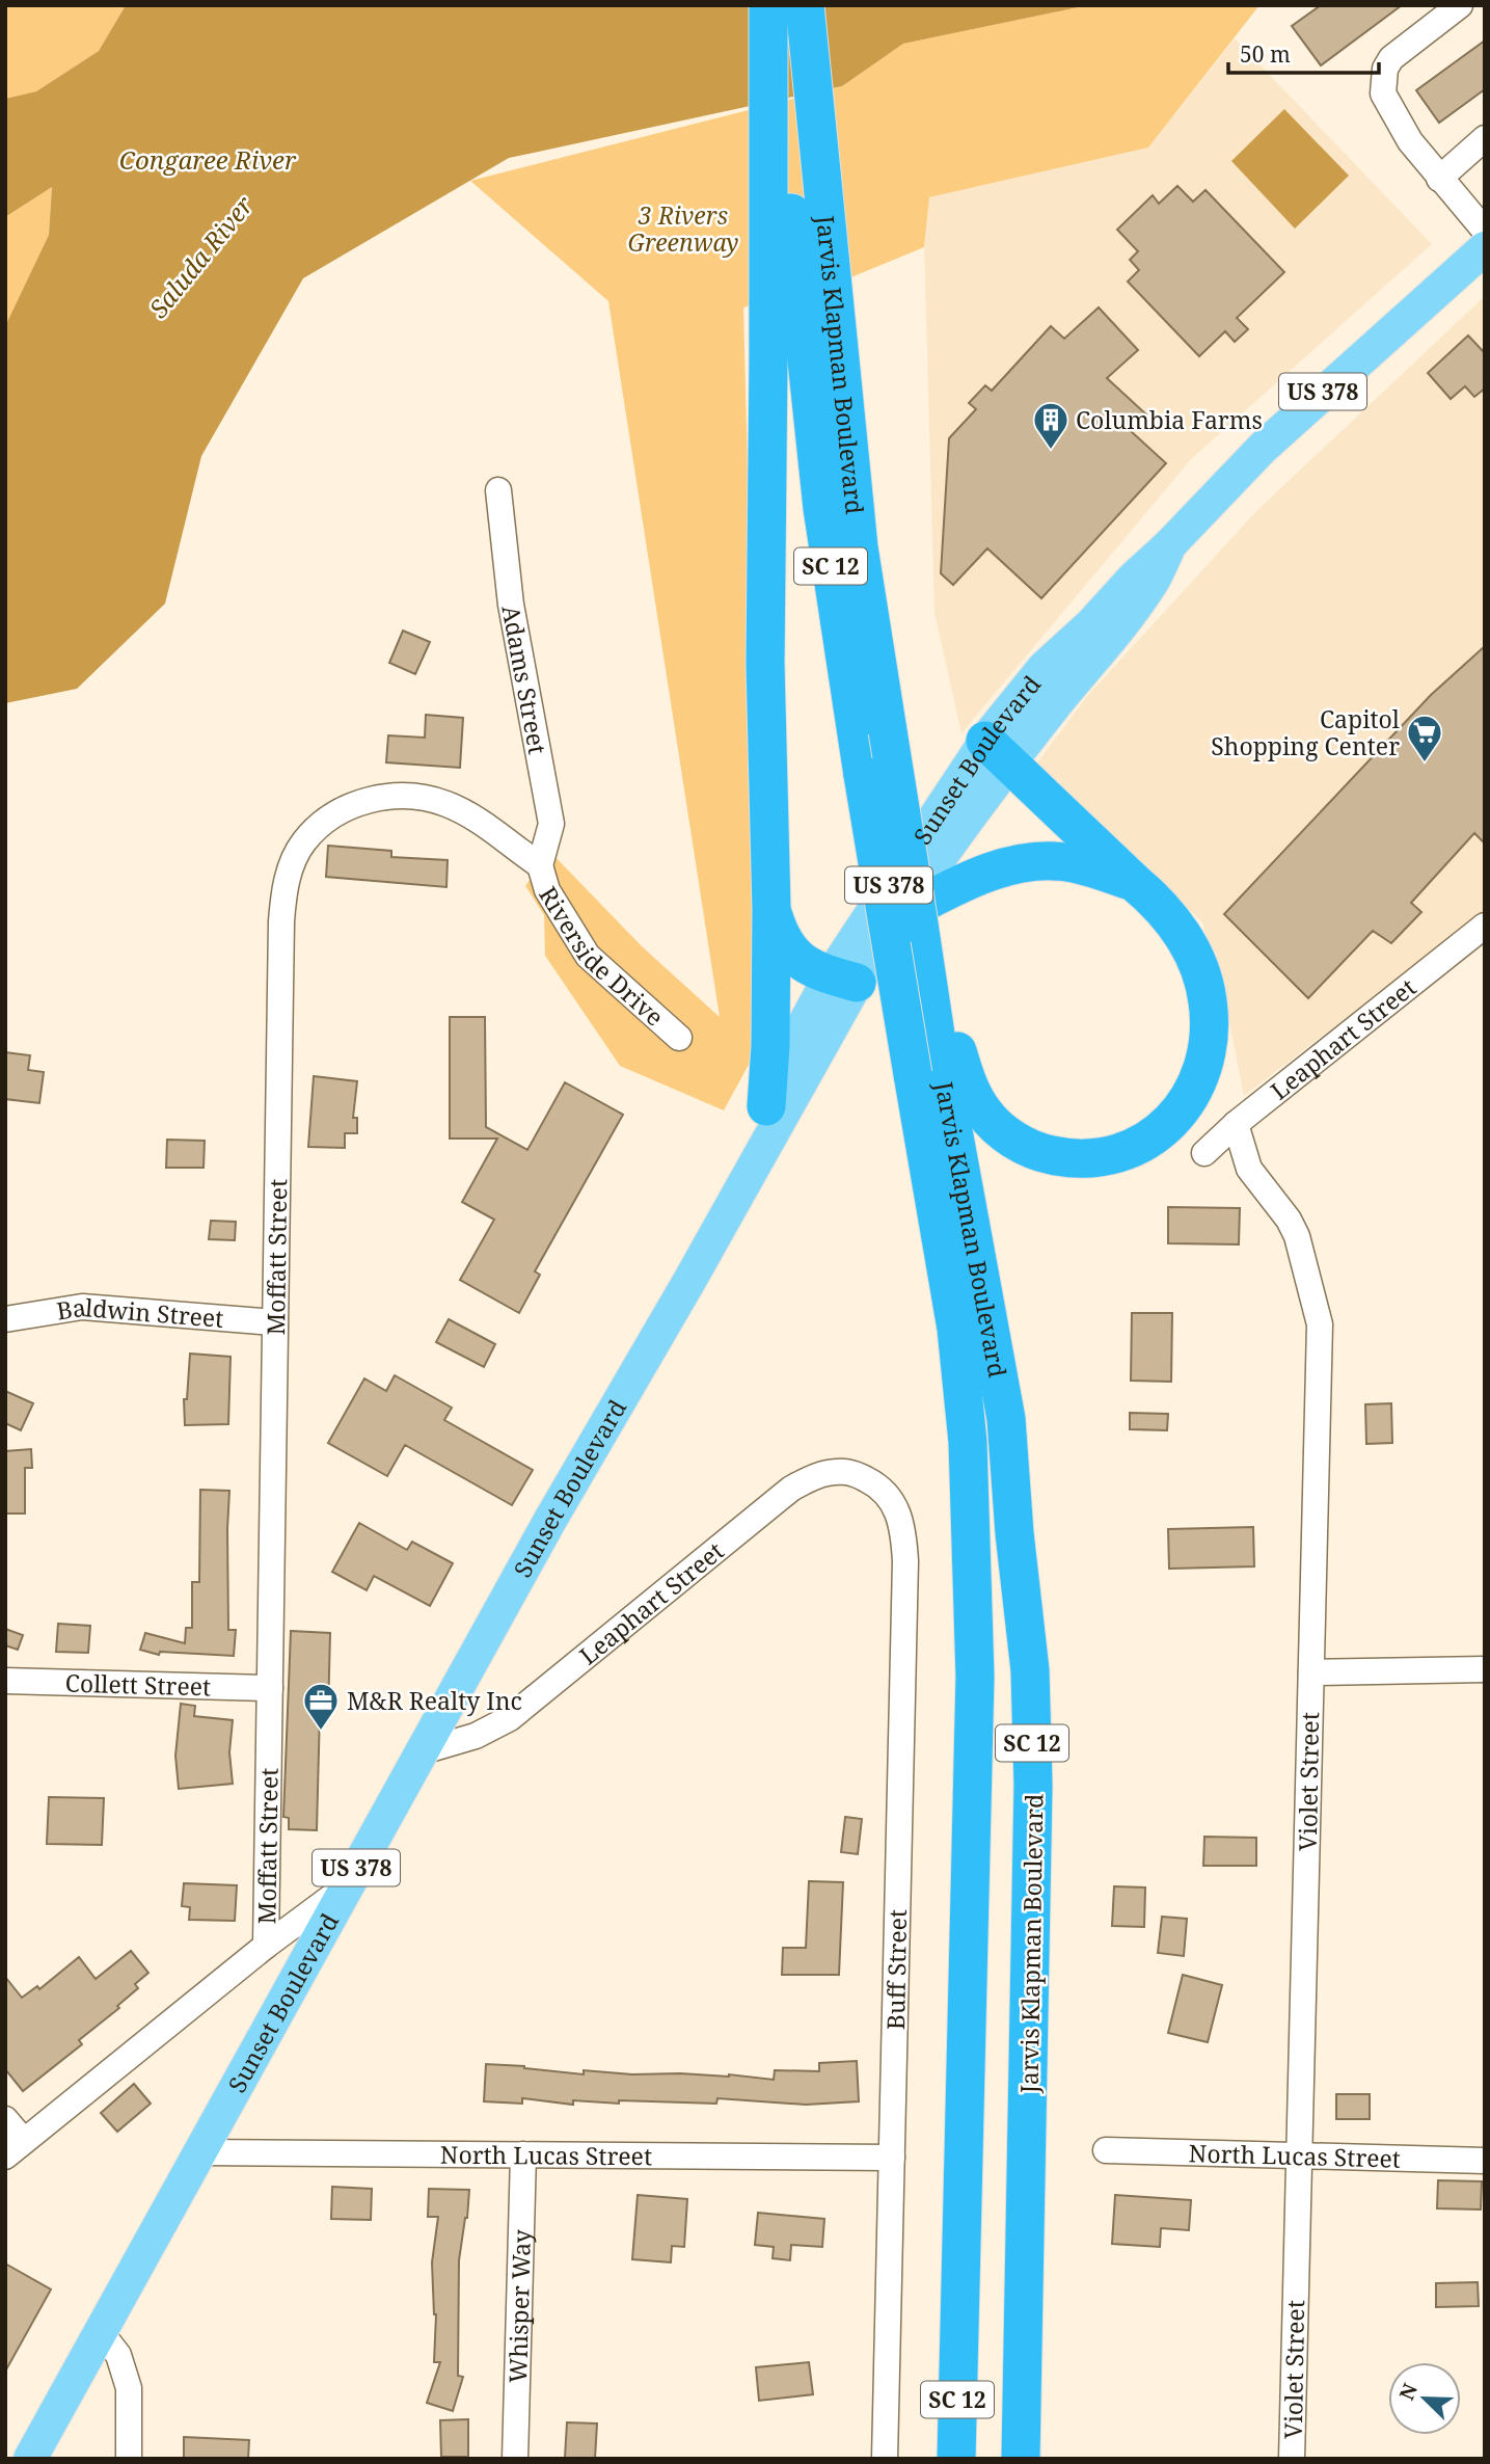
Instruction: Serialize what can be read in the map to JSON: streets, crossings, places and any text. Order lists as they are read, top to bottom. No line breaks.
{"streets":{"highway":["Jarvis Klapman Boulevard","SC 12"],"main road":["US 378","Sunset Boulevard"],"street":["Adams Street","Riverside Drive","Leaphart Street","Moffatt Street","Baldwin Street","Collett Street","Violet Street","Buff Street","North Lucas Street","Whisper Way"]},"crossings":[["Jarvis Klapman Boulevard","Sunset Boulevard"],["Adams Street","Riverside Drive"],["Adams Street","Moffatt Street"],["Sunset Boulevard","Leaphart Street"],["Sunset Boulevard","North Lucas Street"],["Riverside Drive","Moffatt Street"],["Leaphart Street","Violet Street"],["Leaphart Street","Buff Street"],["Moffatt Street","Baldwin Street"],["Moffatt Street","Collett Street"],["Violet Street","North Lucas Street"],["Buff Street","North Lucas Street"],["North Lucas Street","Whisper Way"]],"water":["Congaree River","Saluda River"],"parks":["3 Rivers Greenway"],"places":{"building":["Columbia Farms"],"supermarket":["Capitol Shopping Center"],"office":["M&R Realty Inc"]},"scale_bar":"50 m","north":"top left"}
